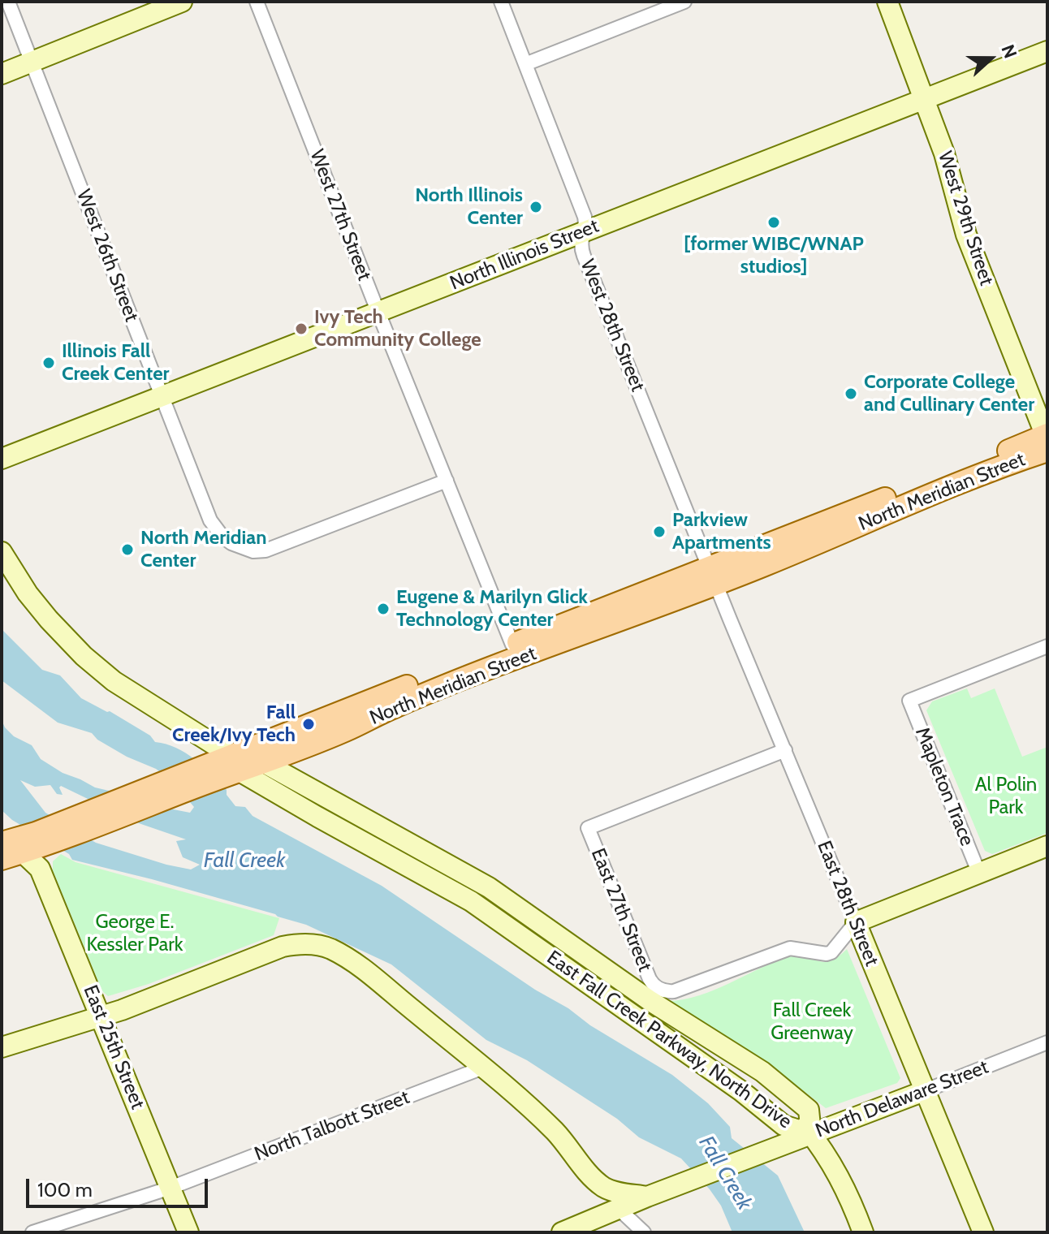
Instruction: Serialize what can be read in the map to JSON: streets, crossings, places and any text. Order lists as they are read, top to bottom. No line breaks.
{"streets":{"main road":["West 29th Street","North Illinois Street","North Meridian Street","East 28th Street","East Fall Creek Parkway, North Drive","East 25th Street","North Delaware Street"],"street":["West 27th Street","West 26th Street","West 28th Street","Mapleton Trace","East 27th Street","North Talbott Street"]},"crossings":[["West 27th Street","North Illinois Street"],["West 27th Street","West 26th Street"],["West 27th Street","North Meridian Street"],["West 29th Street","North Illinois Street"],["West 29th Street","North Meridian Street"],["North Illinois Street","West 26th Street"],["North Illinois Street","West 28th Street"],["West 28th Street","North Meridian Street"],["West 28th Street","East 28th Street"],["North Meridian Street","East 28th Street"],["North Meridian Street","East Fall Creek Parkway, North Drive"],["North Meridian Street","East 25th Street"],["East 28th Street","East 27th Street"],["East 28th Street","North Delaware Street"],["East Fall Creek Parkway, North Drive","North Delaware Street"],["East 25th Street","North Talbott Street"]],"water":["Fall Creek"],"parks":["Al Polin Park","George E. Kessler Park","Fall Creek Greenway"],"places":["North Illinois Center","[former WIBC/WNAP studios]","Ivy Tech Community College","Illinois Fall Creek Center","Corporate College and Cullinary Center","Parkview Apartments","North Meridian Center","Eugene & Marilyn Glick Technology Center","Fall Creek/Ivy Tech"],"scale_bar":"100 m","north":"right"}
